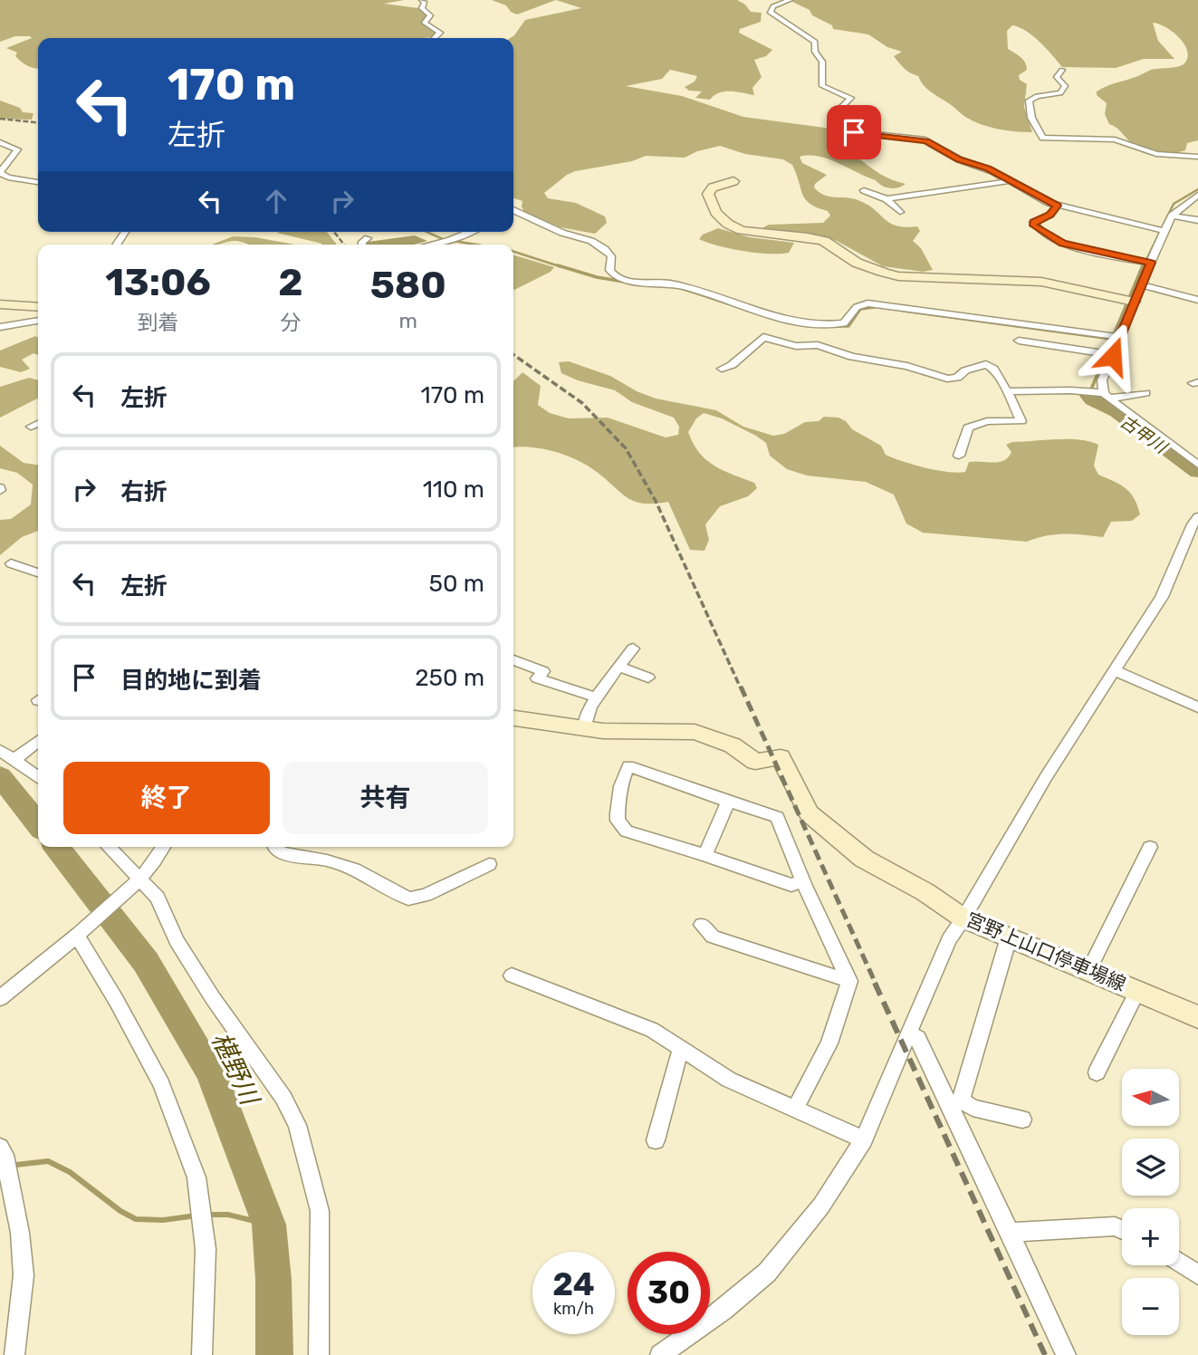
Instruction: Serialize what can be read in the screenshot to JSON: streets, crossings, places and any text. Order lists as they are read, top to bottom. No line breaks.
{"streets":{"street":["宮野上山口停車場線"]},"water":["古甲川","椹野川"],"north":"left","page":{"turn":["170 m","左折"],"eta":["13:06","到着","2","分","580","m"],"list":[{"name":"左折","value":"170 m"},{"name":"右折","value":"110 m"},{"name":"左折","value":"50 m"},{"name":"目的地に到着","value":"250 m"}],"buttons":["終了","共有"],"map_buttons":["+","−"],"speed":"24 km/h","limit":"30"}}
